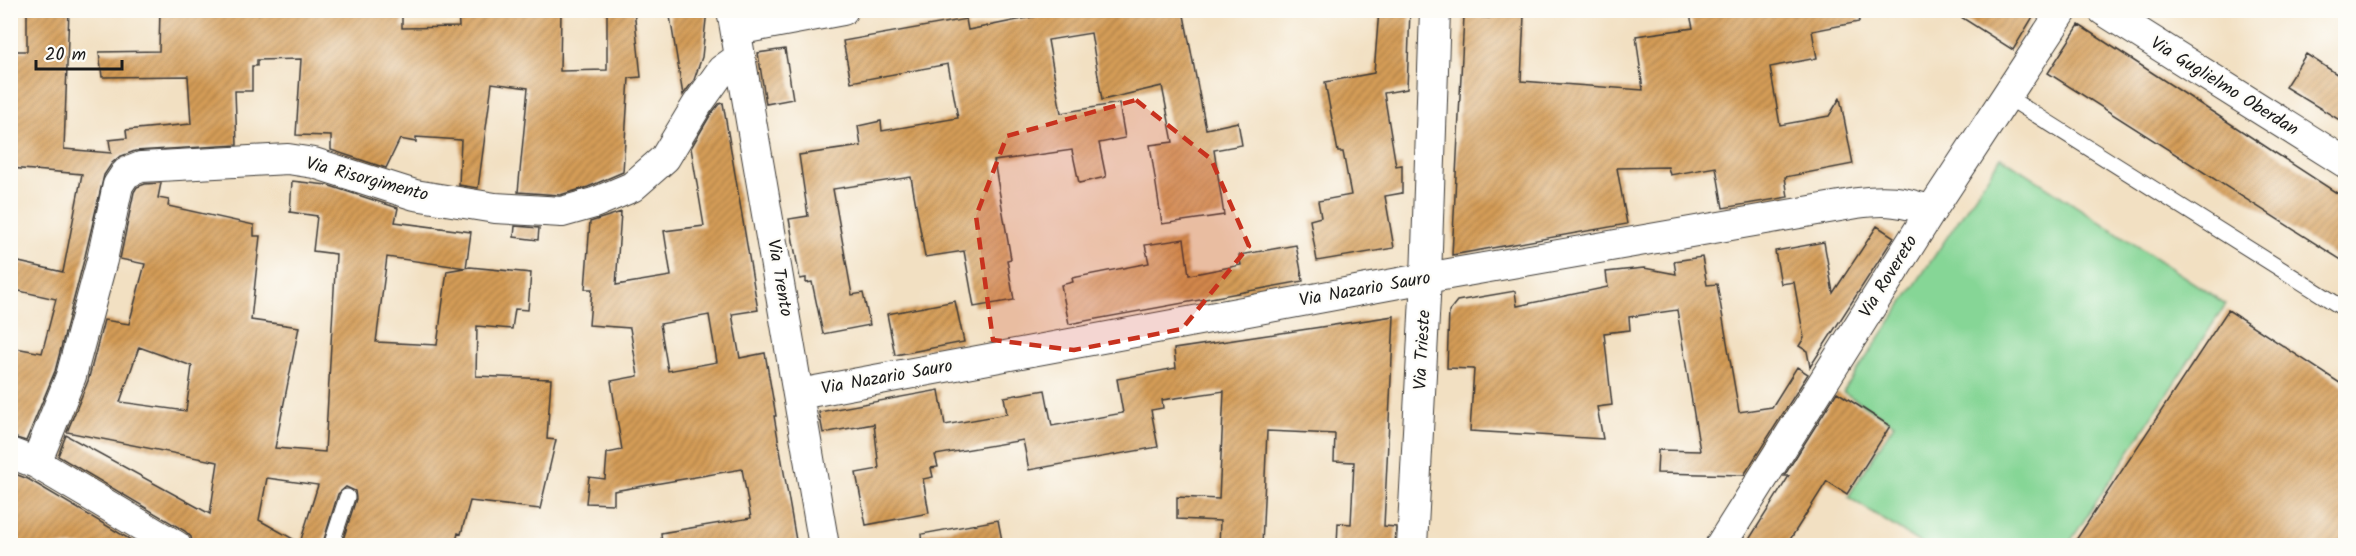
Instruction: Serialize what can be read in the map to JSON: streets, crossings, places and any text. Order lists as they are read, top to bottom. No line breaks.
{"streets":{"street":["Via Guglielmo Oberdan","Via Risorgimento","Via Rovereto","Via Trento","Via Nazario Sauro","Via Trieste"]},"crossings":[["Via Risorgimento","Via Trento"],["Via Rovereto","Via Nazario Sauro"],["Via Trento","Via Nazario Sauro"],["Via Nazario Sauro","Via Trieste"]],"scale_bar":"20 m"}
